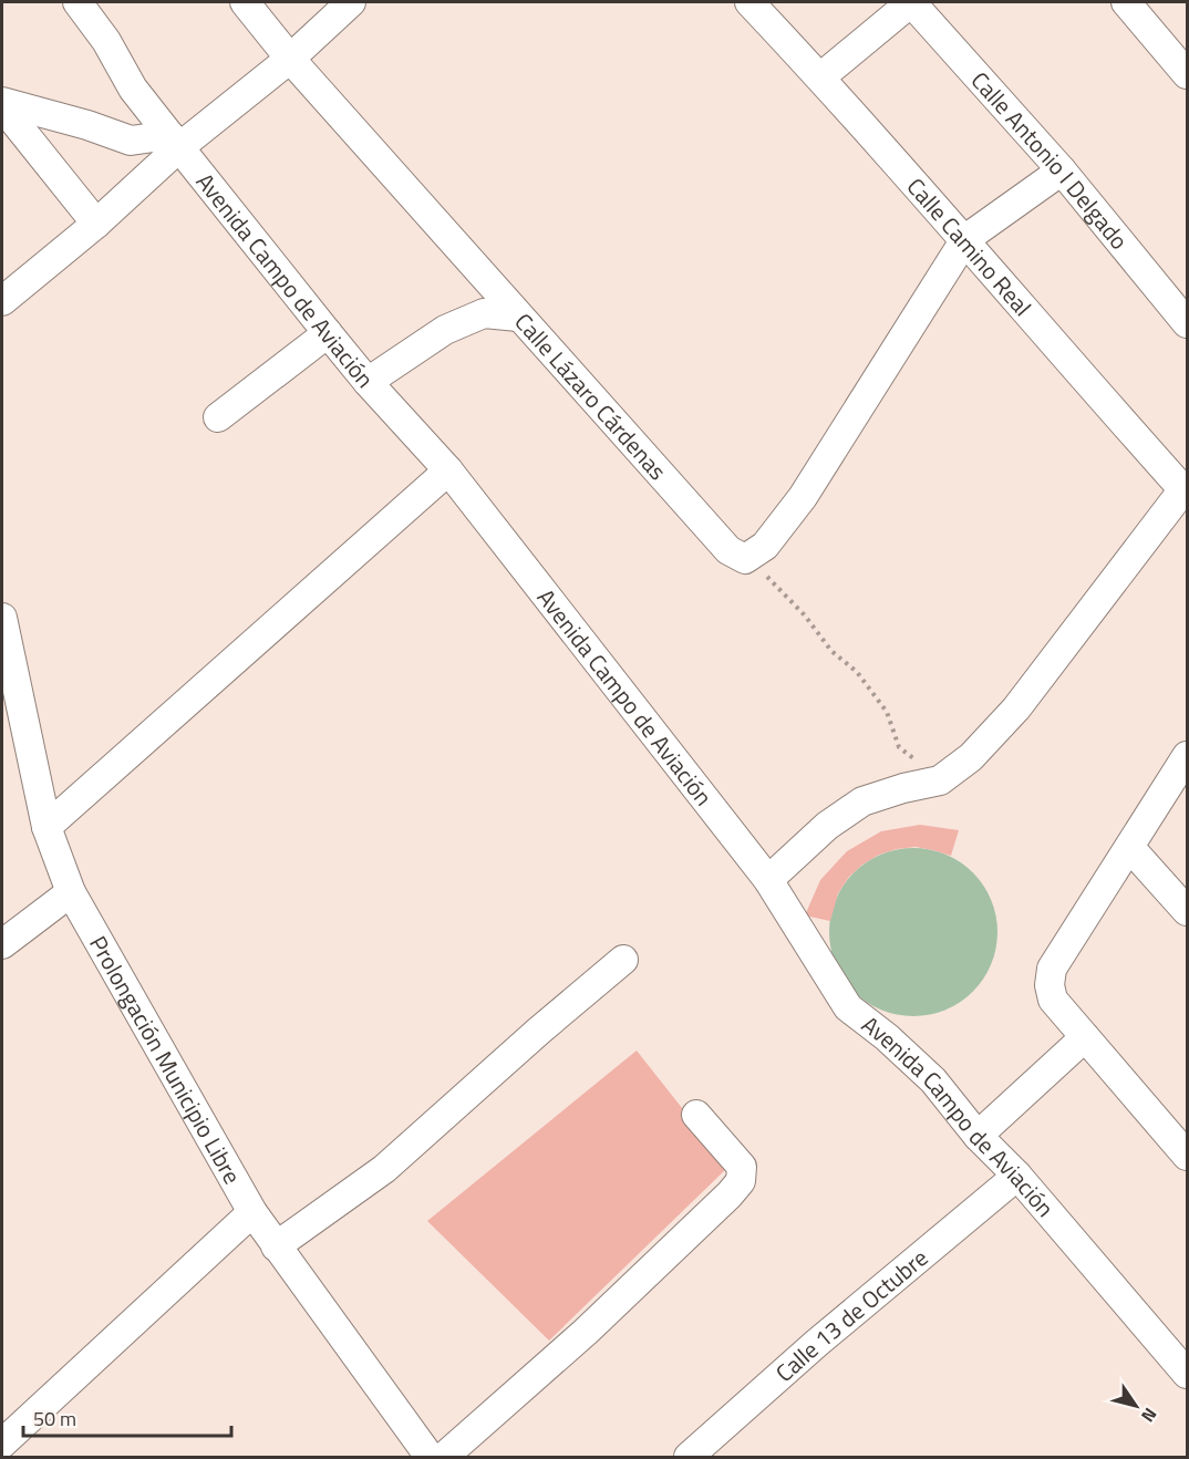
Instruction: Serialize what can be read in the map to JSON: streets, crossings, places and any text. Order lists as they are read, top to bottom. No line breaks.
{"streets":{"street":["Calle Antonio I Delgado","Calle Camino Real","Avenida Campo de Aviación","Calle Lázaro Cárdenas","Prolongación Municipio Libre","Calle 13 de Octubre"]},"crossings":[["Avenida Campo de Aviación","Calle 13 de Octubre"]],"scale_bar":"50 m","north":"bottom right"}
